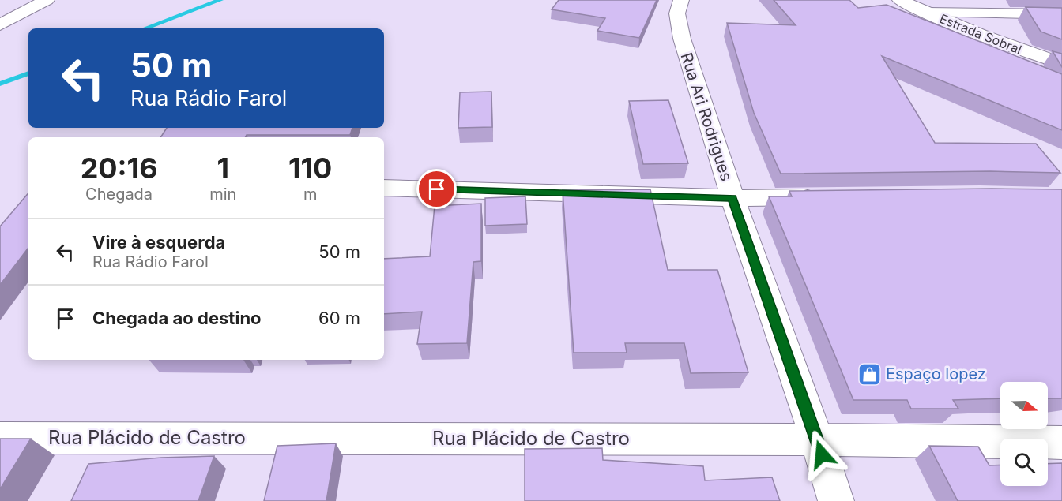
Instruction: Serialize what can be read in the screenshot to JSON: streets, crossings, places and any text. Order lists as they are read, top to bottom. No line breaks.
{"streets":{"street":["Estrada Sobral","Rua Ari Rodrigues","Rua Plácido de Castro"]},"crossings":[["Rua Ari Rodrigues","Rua Plácido de Castro"]],"places":{"shop":["Espaço lopez"]},"north":"right","page":{"turn":["50 m","Rua Rádio Farol"],"eta":["20:16","Chegada","1","min","110","m"],"list":[{"name":"Vire à esquerda","note":"Rua Rádio Farol","value":"50 m"},{"name":"Chegada ao destino","value":"60 m"}]}}
